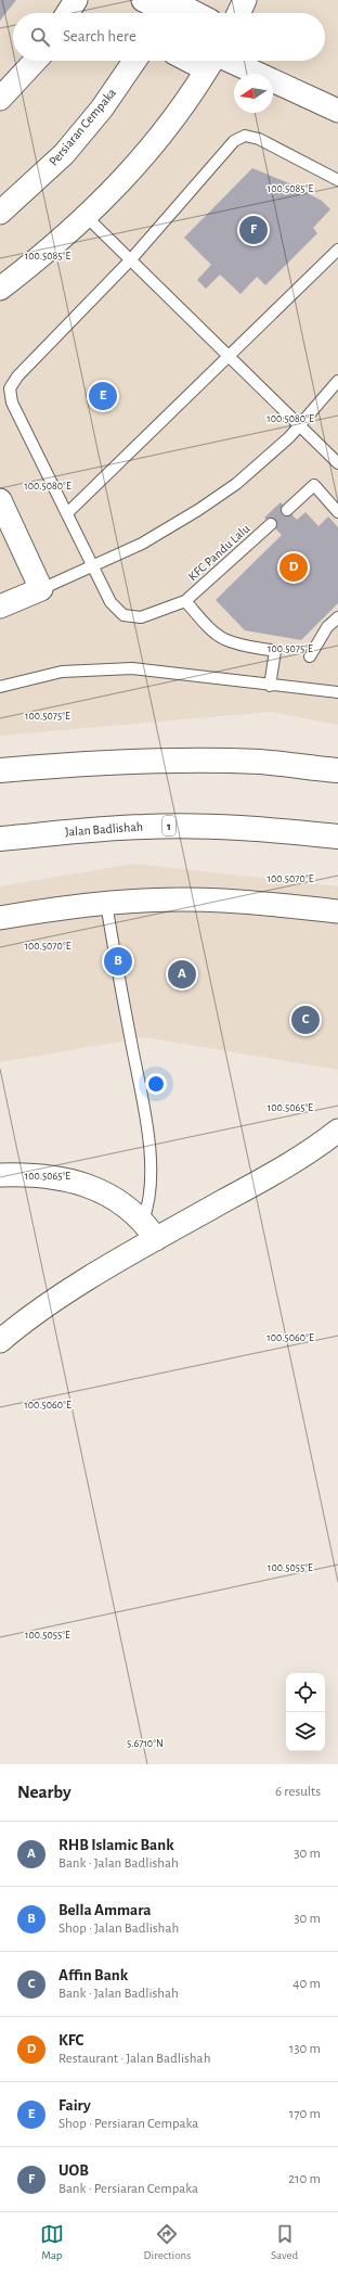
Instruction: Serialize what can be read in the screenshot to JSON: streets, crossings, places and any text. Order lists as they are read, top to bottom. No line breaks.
{"streets":{"main road":["1","Jalan Badlishah"],"street":["Persiaran Cempaka"],"lane":["KFC Pandu Lalu"]},"north":"left","page":{"search":"Search here","pins":["F","E","D","B","A","C"],"heading":["Nearby","6 results"],"list":[{"mark":"A","name":"RHB Islamic Bank","note":"Bank · Jalan Badlishah","value":"30 m"},{"mark":"B","name":"Bella Ammara","note":"Shop · Jalan Badlishah","value":"30 m"},{"mark":"C","name":"Affin Bank","note":"Bank · Jalan Badlishah","value":"40 m"},{"mark":"D","name":"KFC","note":"Restaurant · Jalan Badlishah","value":"130 m"},{"mark":"E","name":"Fairy","note":"Shop · Persiaran Cempaka","value":"170 m"},{"mark":"F","name":"UOB","note":"Bank · Persiaran Cempaka","value":"210 m"}],"nav":["Map","Directions","Saved"]},"coordinates":["100.5085°E","100.5080°E","100.5075°E","100.5070°E","100.5065°E","100.5060°E","100.5055°E","5.6710°N"]}
